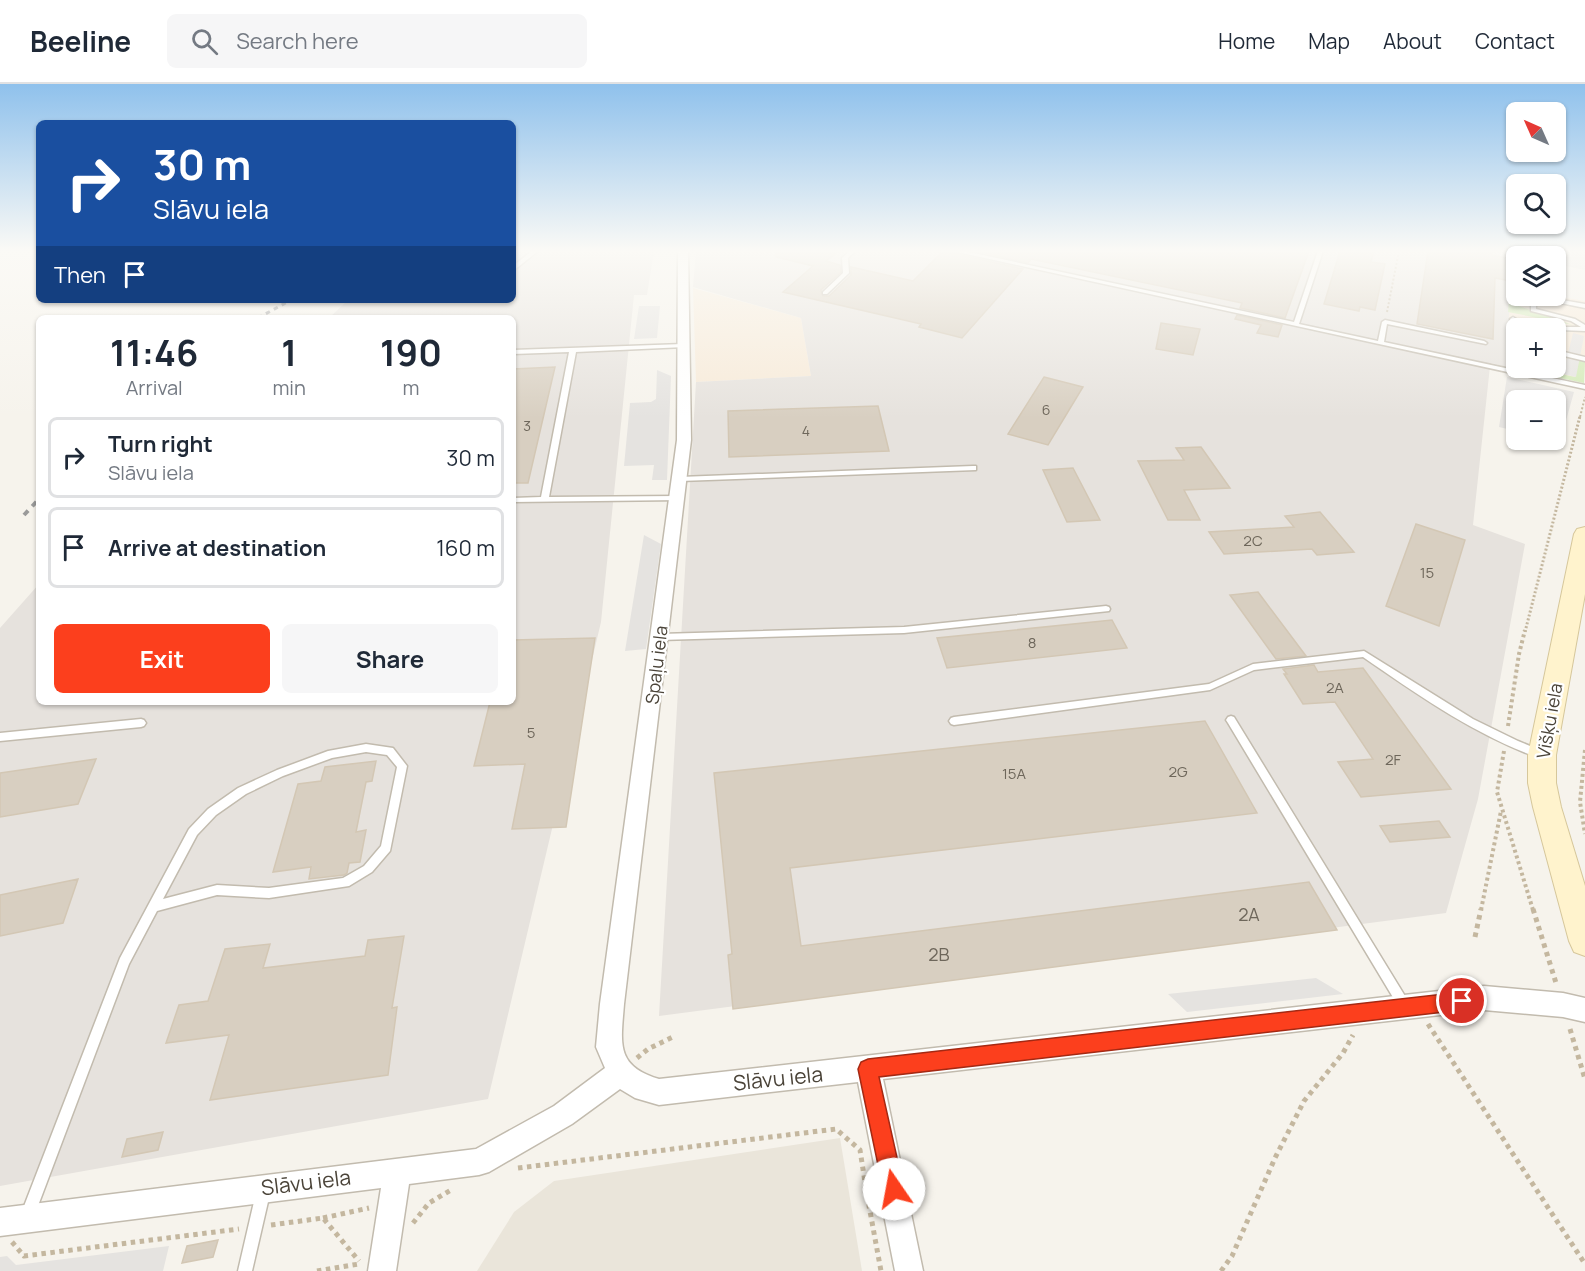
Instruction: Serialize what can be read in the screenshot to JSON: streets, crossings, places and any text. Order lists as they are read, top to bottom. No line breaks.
{"streets":{"street":["Spaļu iela","Višķu iela","Slāvu iela"]},"crossings":[["Spaļu iela","Slāvu iela"]],"house_numbers":["6","3","4","2C","15","8","2A","5","2F","2G","15A","2A","2B"],"north":"top left","page":{"header":"Beeline","search":"Search here","nav":["Home","Map","About","Contact"],"map_buttons":["+","−"],"turn":["30 m","Slāvu iela"],"then":"Then","eta":["11:46","Arrival","1","min","190","m"],"list":[{"name":"Turn right","note":"Slāvu iela","value":"30 m"},{"name":"Arrive at destination","value":"160 m"}],"buttons":["Exit","Share"]}}
